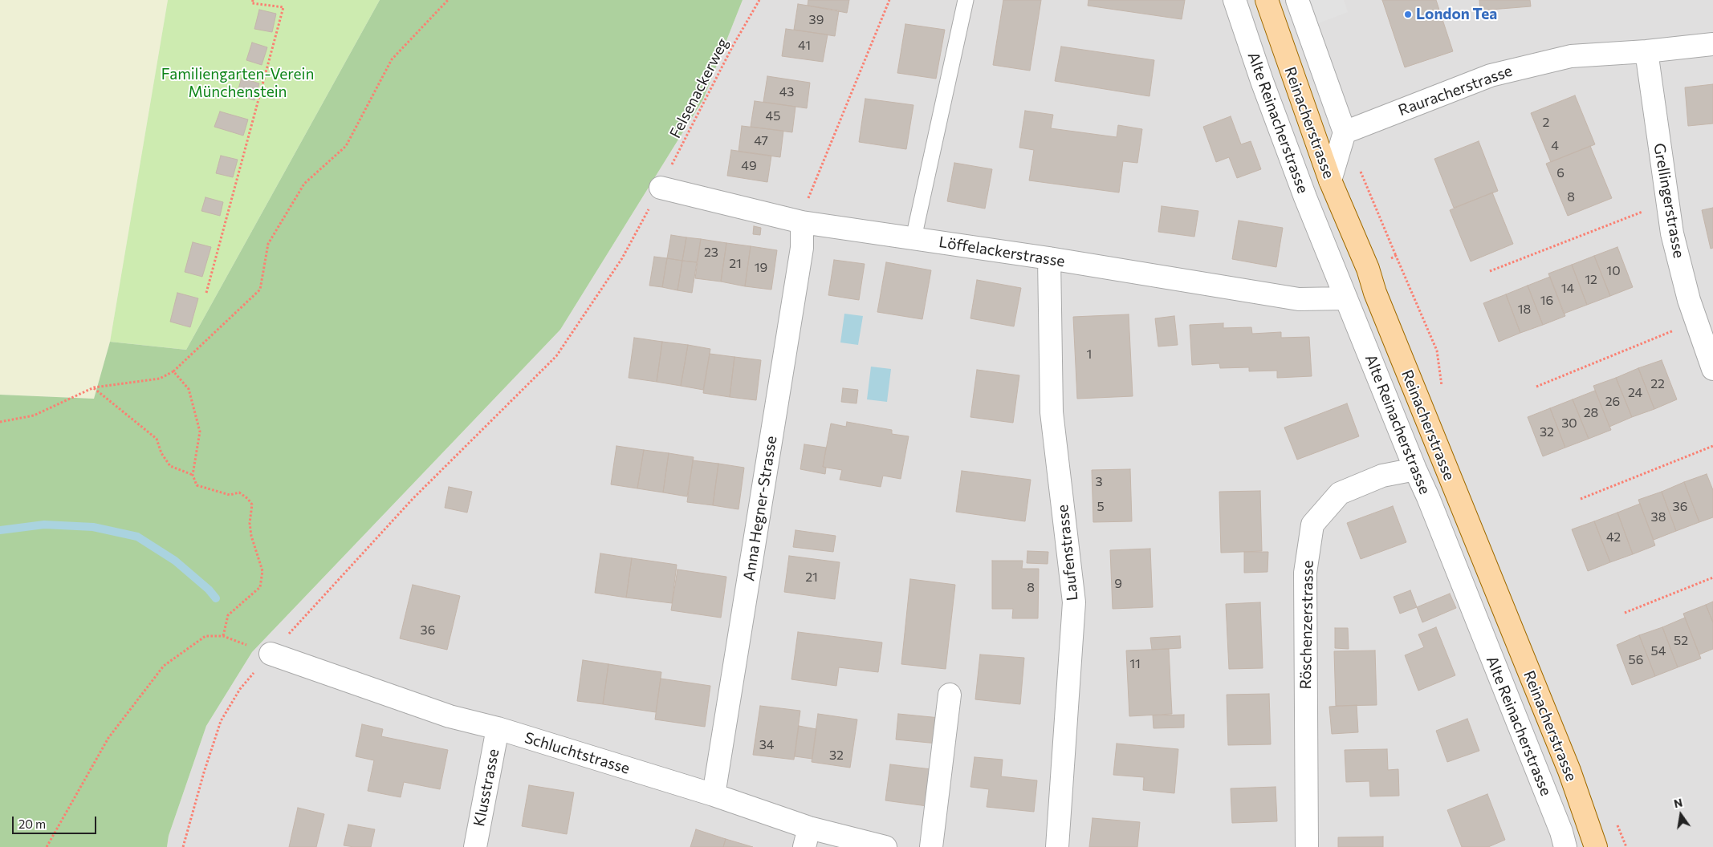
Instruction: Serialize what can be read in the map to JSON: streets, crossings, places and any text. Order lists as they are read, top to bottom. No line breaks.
{"streets":{"main road":["Reinacherstrasse"],"street":["Rauracherstrasse","Alte Reinacherstrasse","Grellingerstrasse","Löffelackerstrasse","Anna Hegner-Strasse","Laufenstrasse","Röschenzerstrasse","Schluchtstrasse","Klusstrasse"],"path":["Felsenackerweg"]},"crossings":[["Felsenackerweg","Löffelackerstrasse"],["Felsenackerweg","Schluchtstrasse"],["Rauracherstrasse","Alte Reinacherstrasse"],["Rauracherstrasse","Grellingerstrasse"],["Alte Reinacherstrasse","Reinacherstrasse"],["Alte Reinacherstrasse","Löffelackerstrasse"],["Alte Reinacherstrasse","Röschenzerstrasse"],["Löffelackerstrasse","Anna Hegner-Strasse"],["Löffelackerstrasse","Laufenstrasse"],["Anna Hegner-Strasse","Schluchtstrasse"],["Schluchtstrasse","Klusstrasse"]],"parks":["Familiengarten-Verein Münchenstein"],"places":["London Tea"],"house_numbers":["39","41","43","45","2","47","4","49","6","8","23","21","19","10","12","14","16","18","1","22","24","26","28","30","32","3","5","36","38","42","21","9","8","36","52","54","56","11","34","32"],"scale_bar":"20 m","north":"top"}
